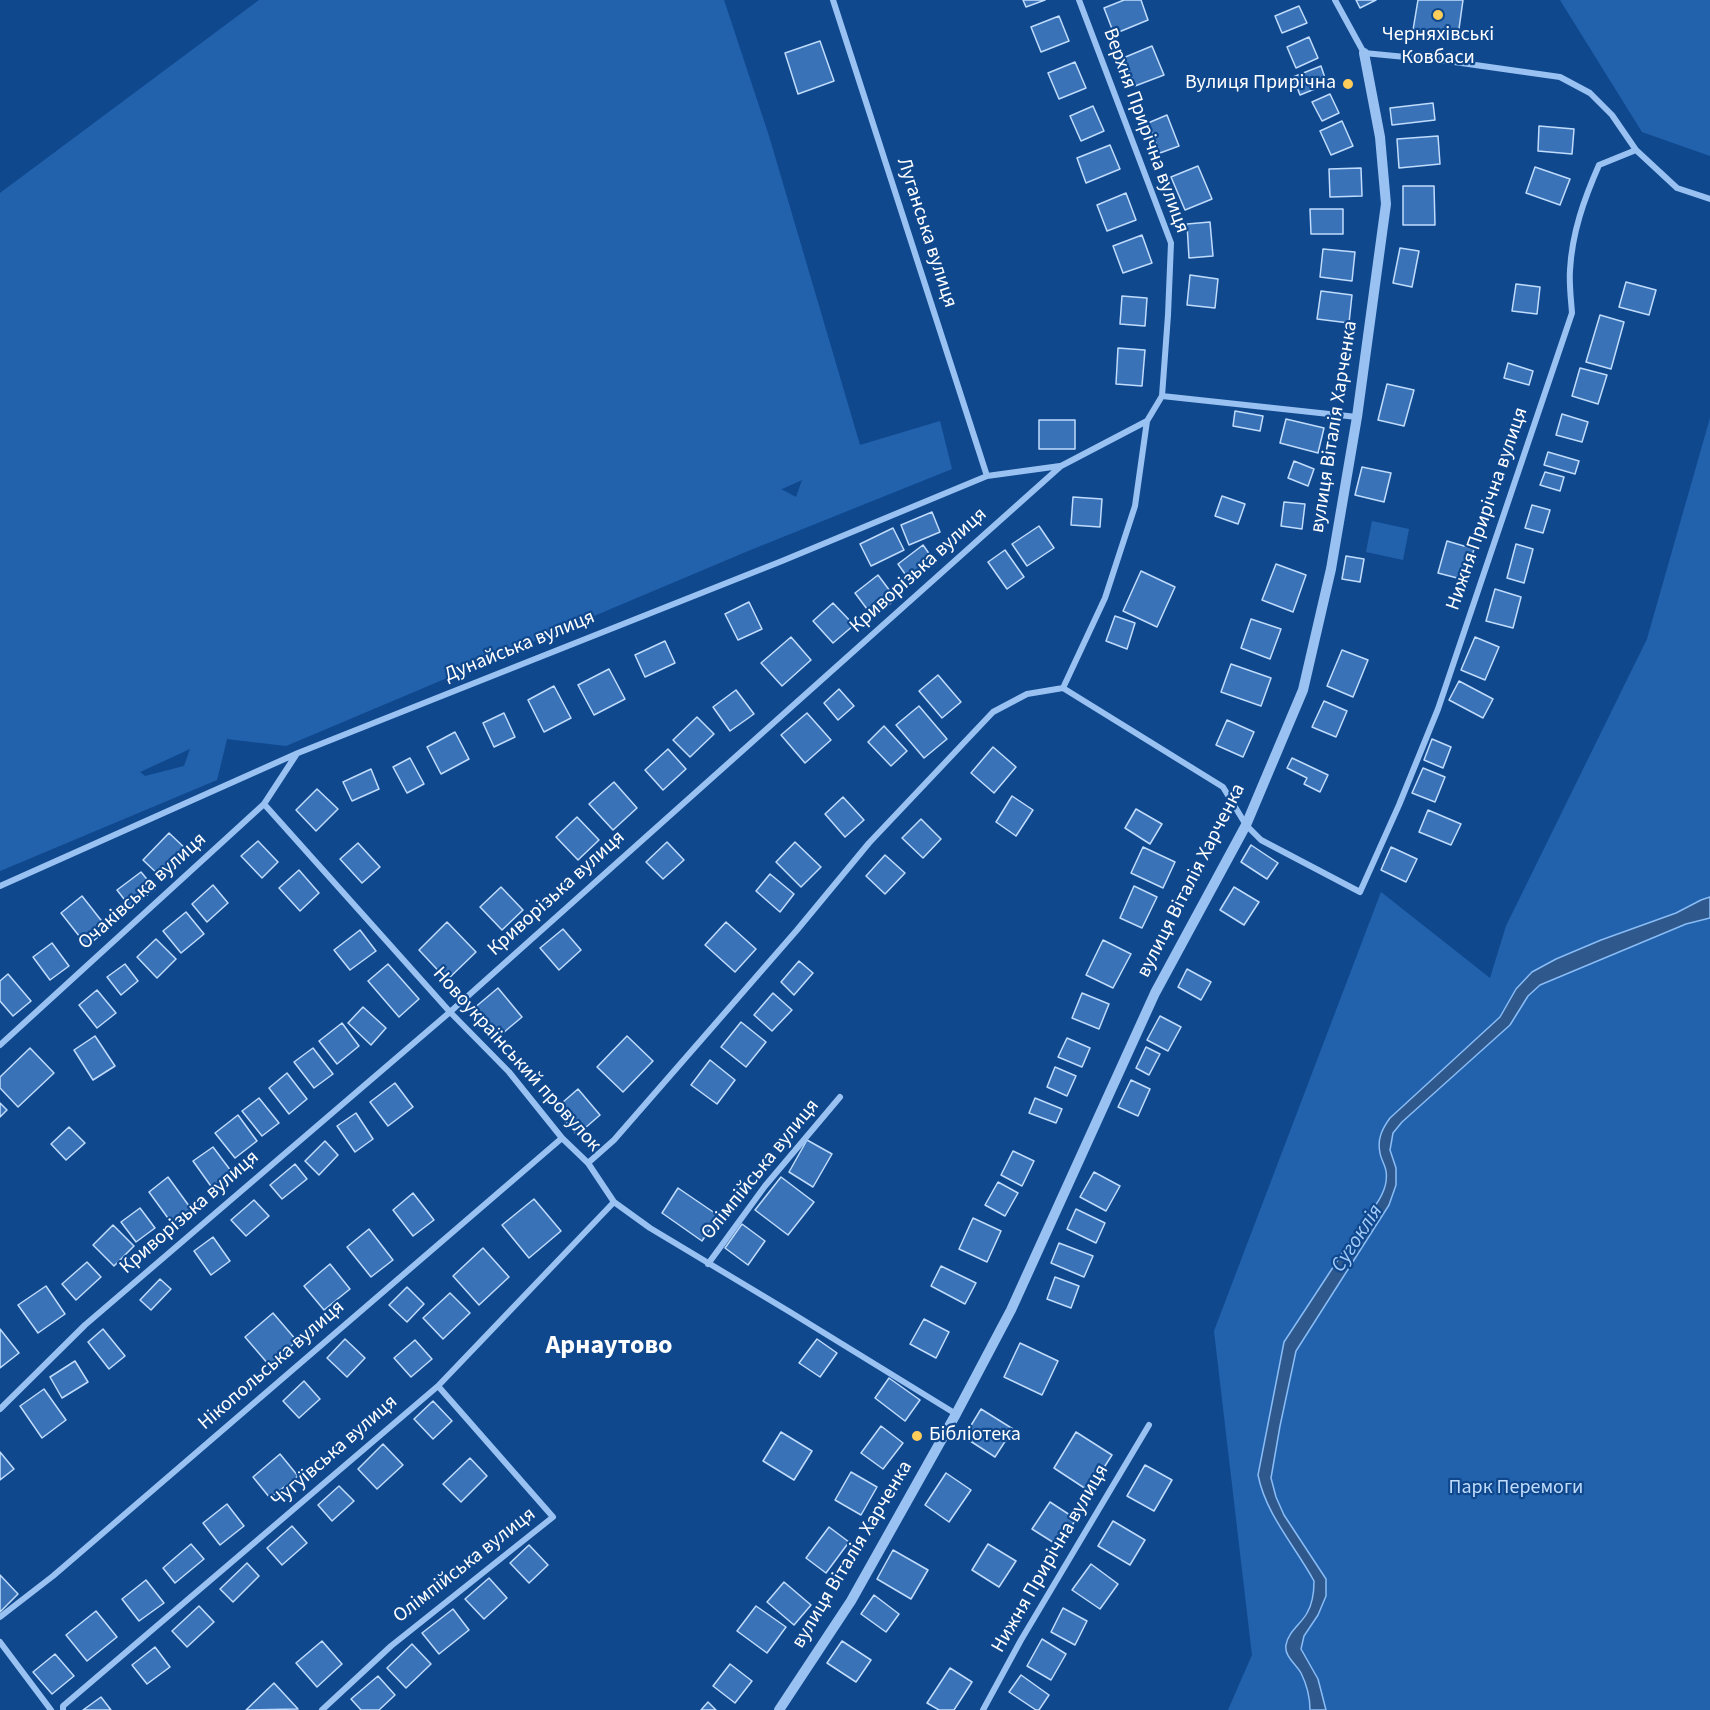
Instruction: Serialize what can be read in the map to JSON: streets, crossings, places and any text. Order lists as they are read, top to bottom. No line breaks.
{"streets":{"street":["Верхня Прирічна вулиця","Луганська вулиця","вулиця Віталія Харченка","Нижня Прирічна вулиця","Криворізька вулиця","Дунайська вулиця","Очаківська вулиця","Новоукраїнський провулок","Олімпійська вулиця","Нікопольська вулиця","Чугуївська вулиця"]},"crossings":[["Верхня Прирічна вулиця","Криворізька вулиця"],["Луганська вулиця","Дунайська вулиця"],["вулиця Віталія Харченка","Нижня Прирічна вулиця"],["вулиця Віталія Харченка","Новоукраїнський провулок"],["Криворізька вулиця","Дунайська вулиця"],["Криворізька вулиця","Новоукраїнський провулок"],["Дунайська вулиця","Очаківська вулиця"],["Очаківська вулиця","Новоукраїнський провулок"],["Новоукраїнський провулок","Олімпійська вулиця"],["Новоукраїнський провулок","Нікопольська вулиця"],["Новоукраїнський провулок","Чугуївська вулиця"],["Олімпійська вулиця","Чугуївська вулиця"]],"districts":["Арнаутово"],"water":["Сугоклія"],"parks":["Парк Перемоги"],"places":["Черняхівські Ковбаси","Вулиця Прирічна","Бібліотека"]}
